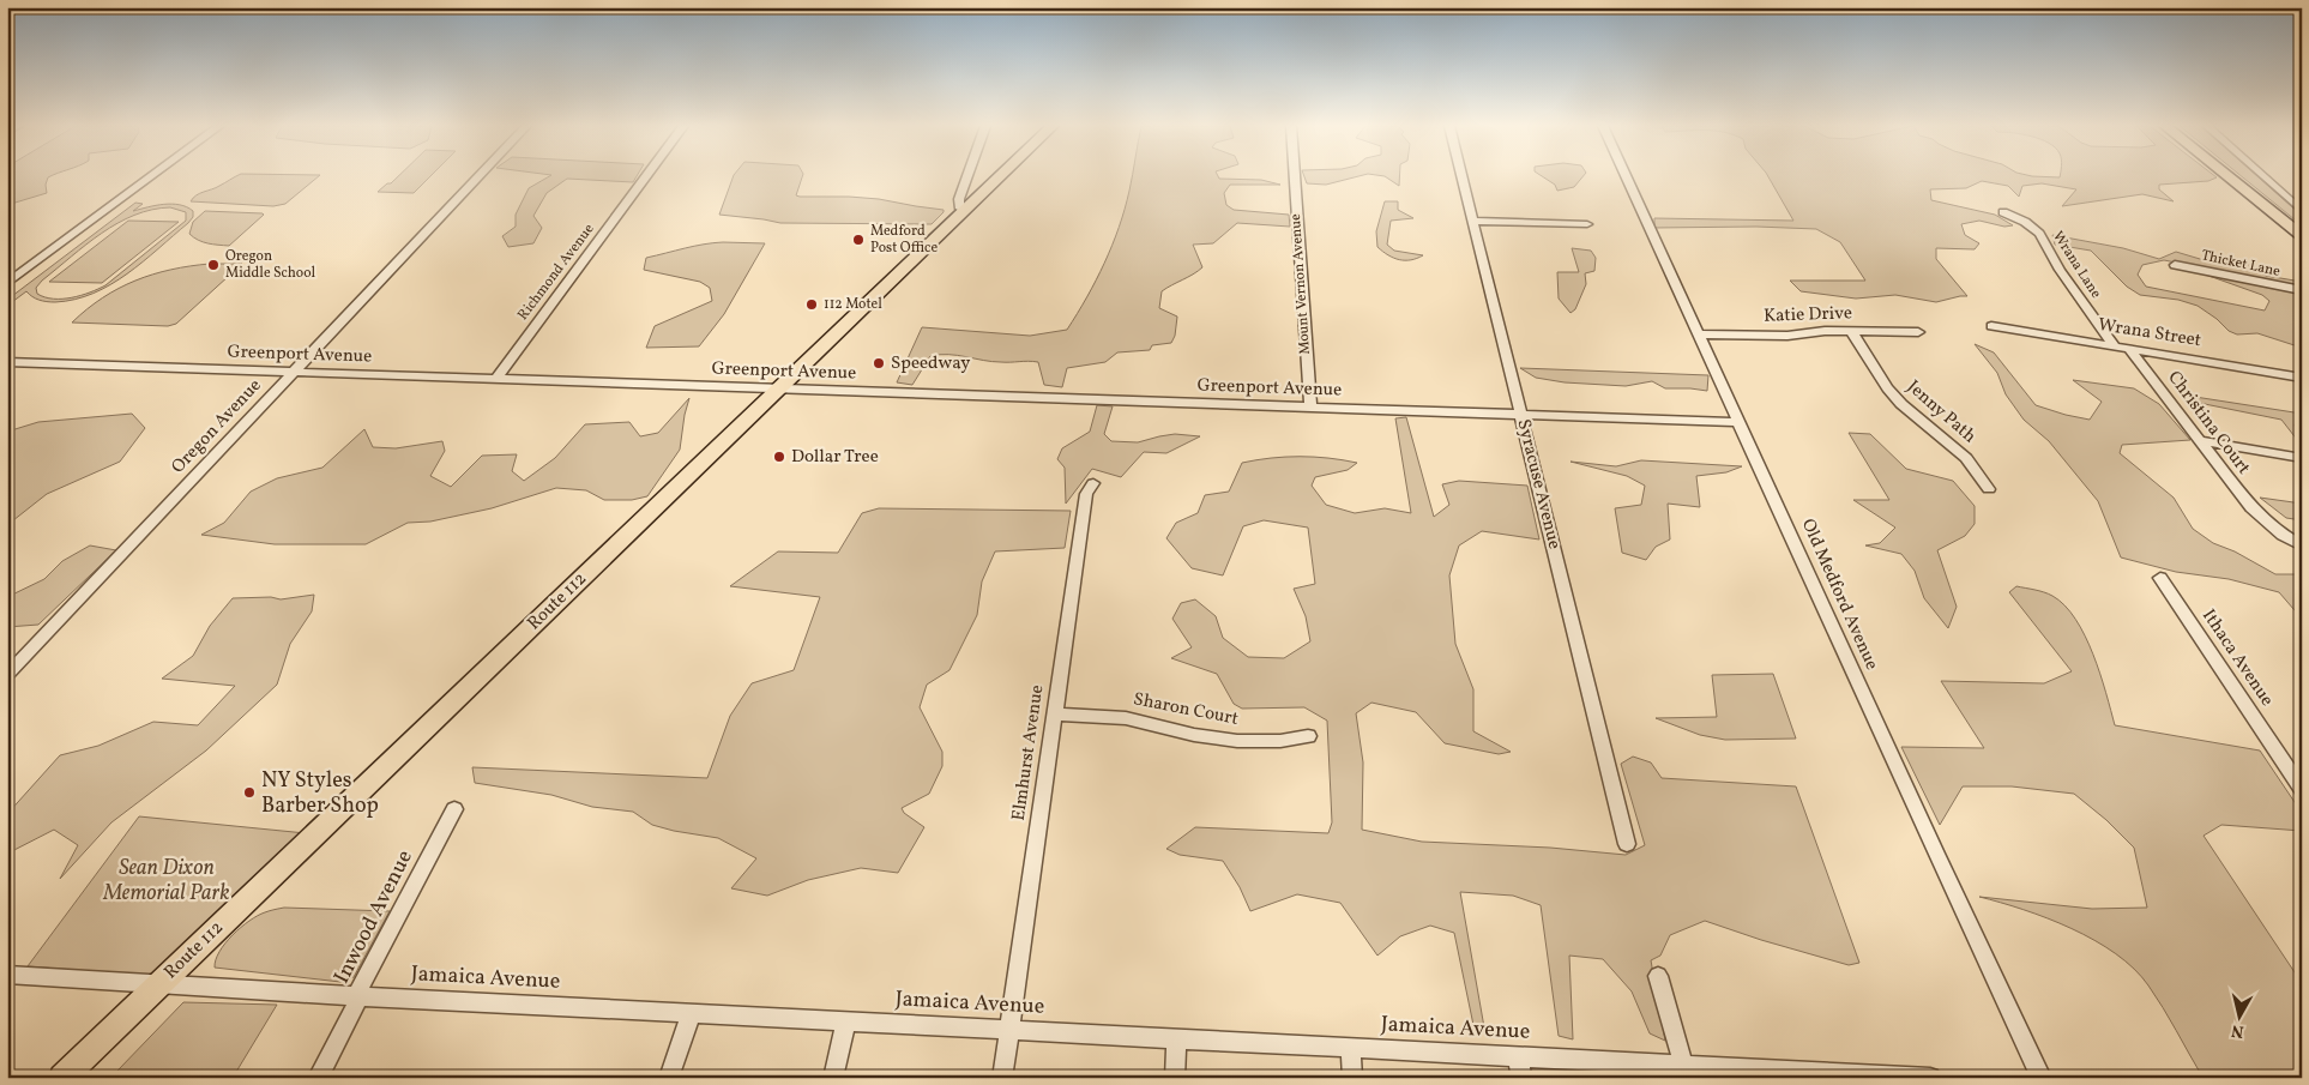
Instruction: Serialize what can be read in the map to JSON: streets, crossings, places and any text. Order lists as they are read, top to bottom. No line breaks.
{"streets":{"main road":["Route 112"],"street":["Thicket Lane","Wrana Lane","Richmond Avenue","Mount Vernon Avenue","Katie Drive","Wrana Street","Greenport Avenue","Jenny Path","Christina Court","Oregon Avenue","Syracuse Avenue","Old Medford Avenue","Ithaca Avenue","Sharon Court","Elmhurst Avenue","Inwood Avenue","Jamaica Avenue"]},"crossings":[["Wrana Lane","Wrana Street"],["Richmond Avenue","Greenport Avenue"],["Mount Vernon Avenue","Greenport Avenue"],["Katie Drive","Jenny Path"],["Katie Drive","Old Medford Avenue"],["Wrana Street","Christina Court"],["Greenport Avenue","Oregon Avenue"],["Greenport Avenue","Syracuse Avenue"],["Greenport Avenue","Old Medford Avenue"],["Greenport Avenue","Route 112"],["Route 112","Jamaica Avenue"],["Sharon Court","Elmhurst Avenue"],["Elmhurst Avenue","Jamaica Avenue"],["Inwood Avenue","Jamaica Avenue"]],"parks":["Sean Dixon Memorial Park"],"places":["Medford Post Office","Oregon Middle School","112 Motel","Speedway","Dollar Tree","NY Styles Barber Shop"],"north":"bottom"}
